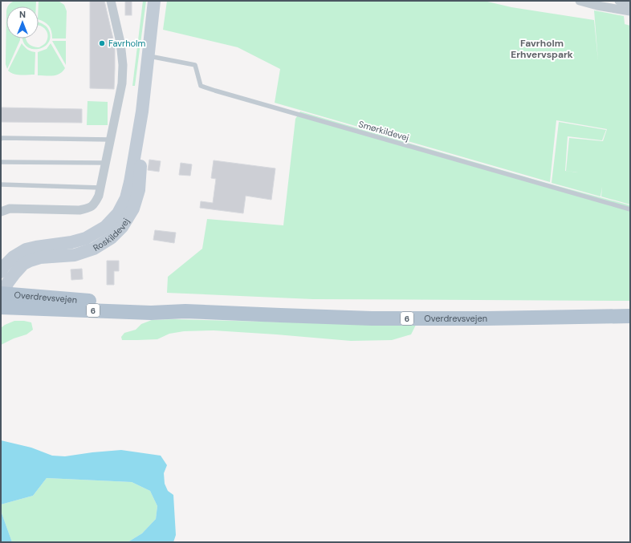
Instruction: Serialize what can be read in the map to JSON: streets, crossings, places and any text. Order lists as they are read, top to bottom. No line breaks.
{"streets":{"main road":["Overdrevsvejen","6"],"street":["Roskildevej"],"lane":["Smørkildevej"]},"crossings":[["Smørkildevej","Roskildevej"],["Roskildevej","Overdrevsvejen"]],"districts":["Favrholm Erhvervspark"],"places":["Favrholm"],"north":"top"}
